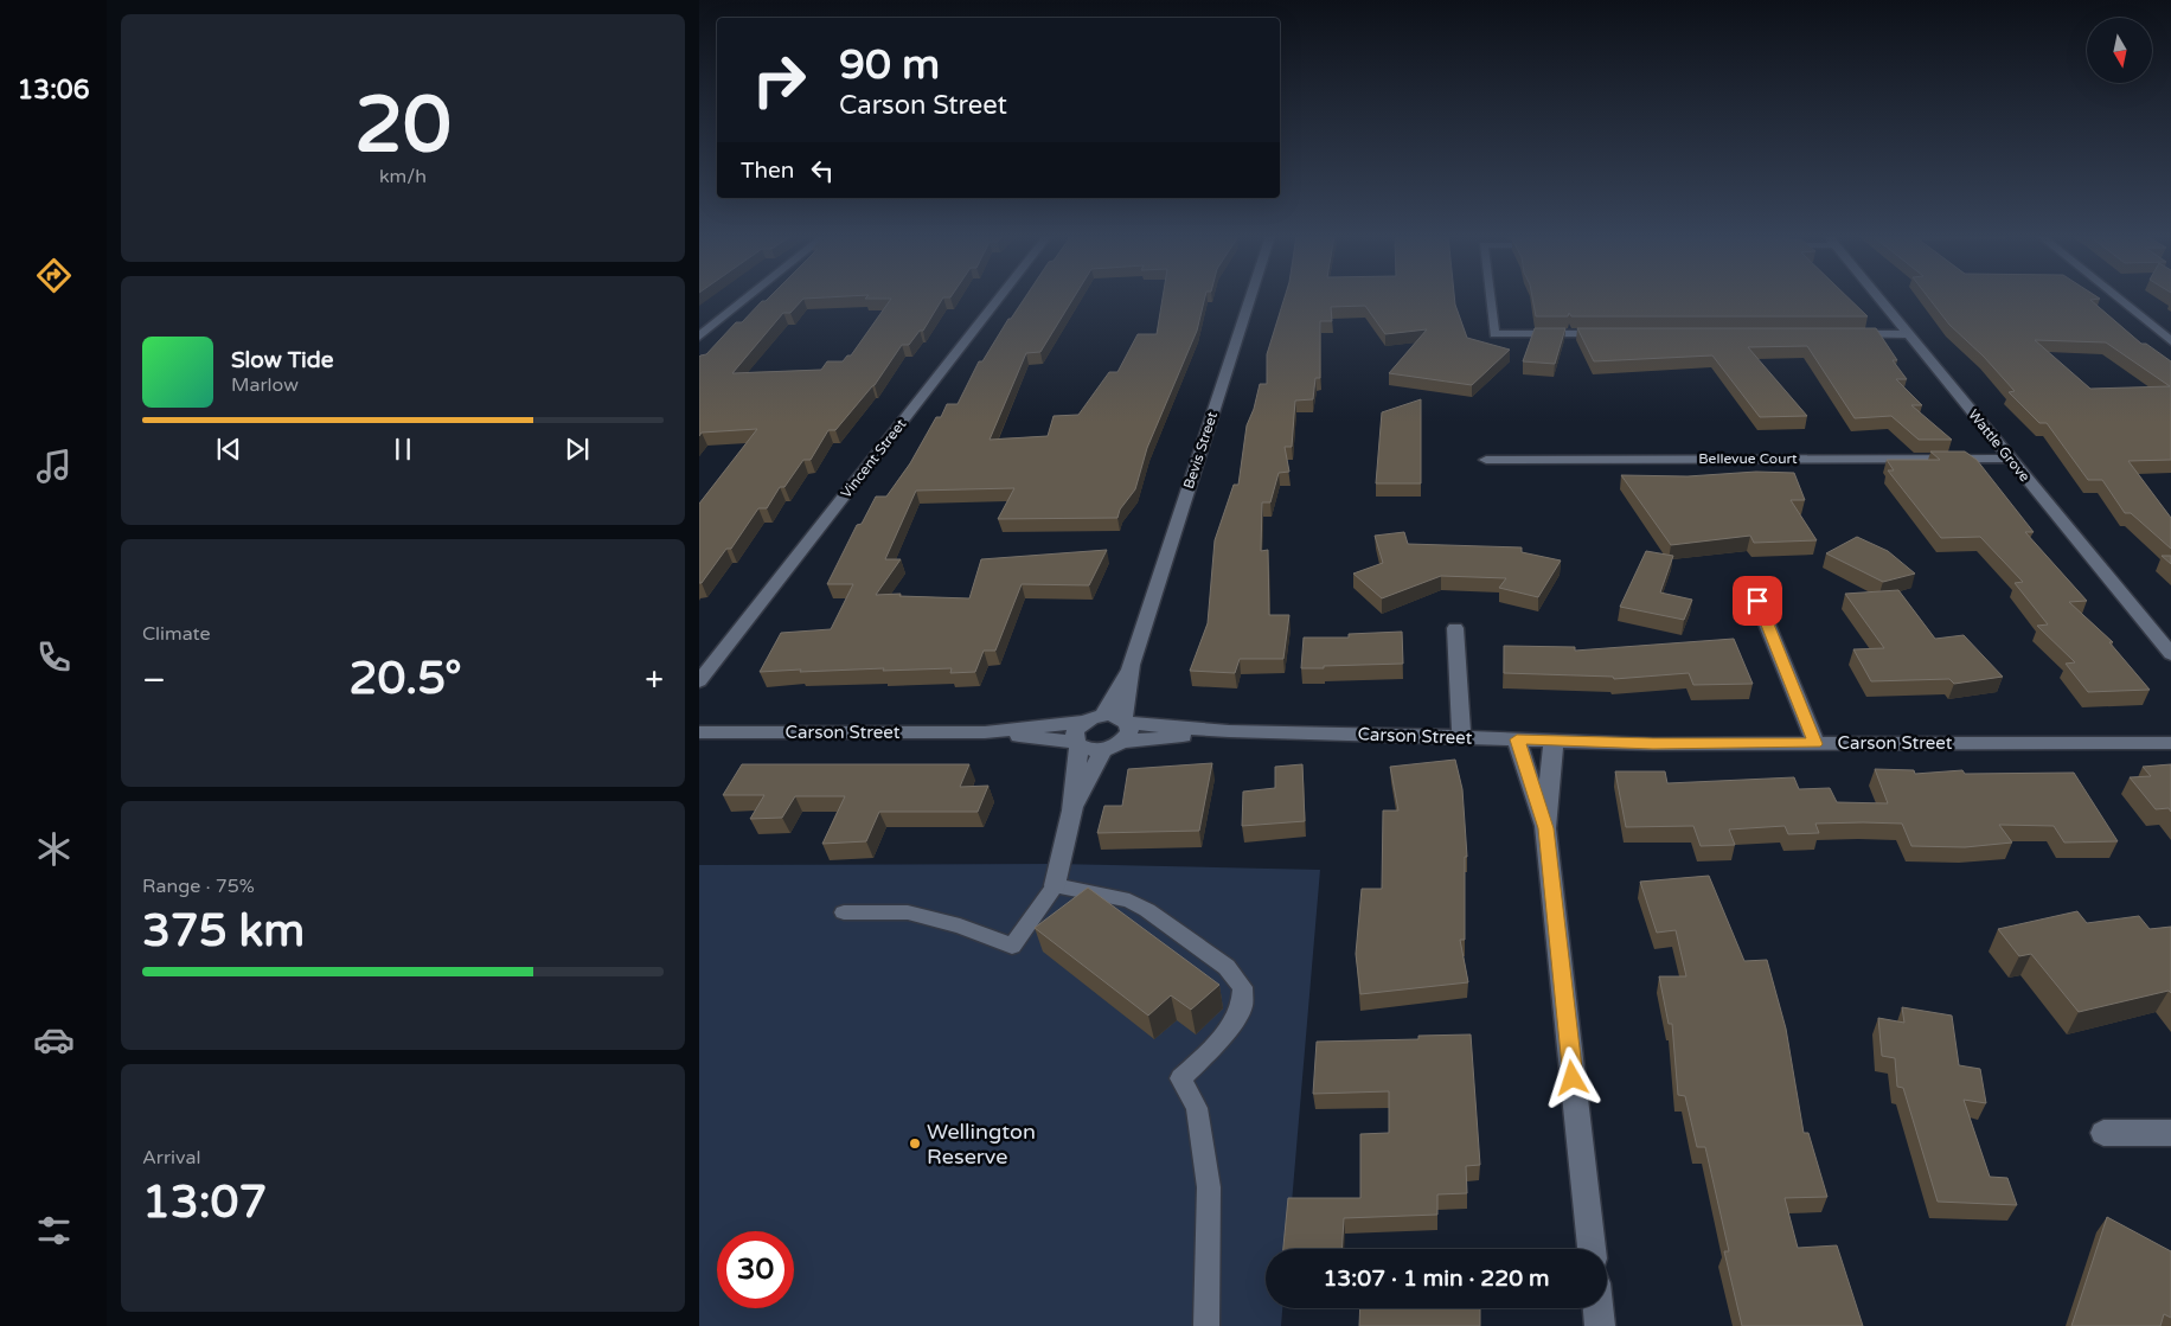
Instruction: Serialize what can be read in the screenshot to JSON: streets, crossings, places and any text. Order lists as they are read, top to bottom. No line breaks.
{"streets":{"street":["Wattle Grove","Bevis Street","Vincent Street","Bellevue Court","Carson Street"]},"crossings":[["Wattle Grove","Bellevue Court"],["Bevis Street","Carson Street"]],"places":["Wellington Reserve"],"north":"bottom","page":{"tabs":"13:06","tile":[["20","km/h"],"Climate",["Range · 75%","375 km"],["Arrival","13:07"]],"turn":["90 m","Carson Street"],"then":"Then","song":["Slow Tide","Marlow"],"heat":["−","20.5°","+"],"limit":"30","trip":"13:07 · 1 min · 220 m"}}
